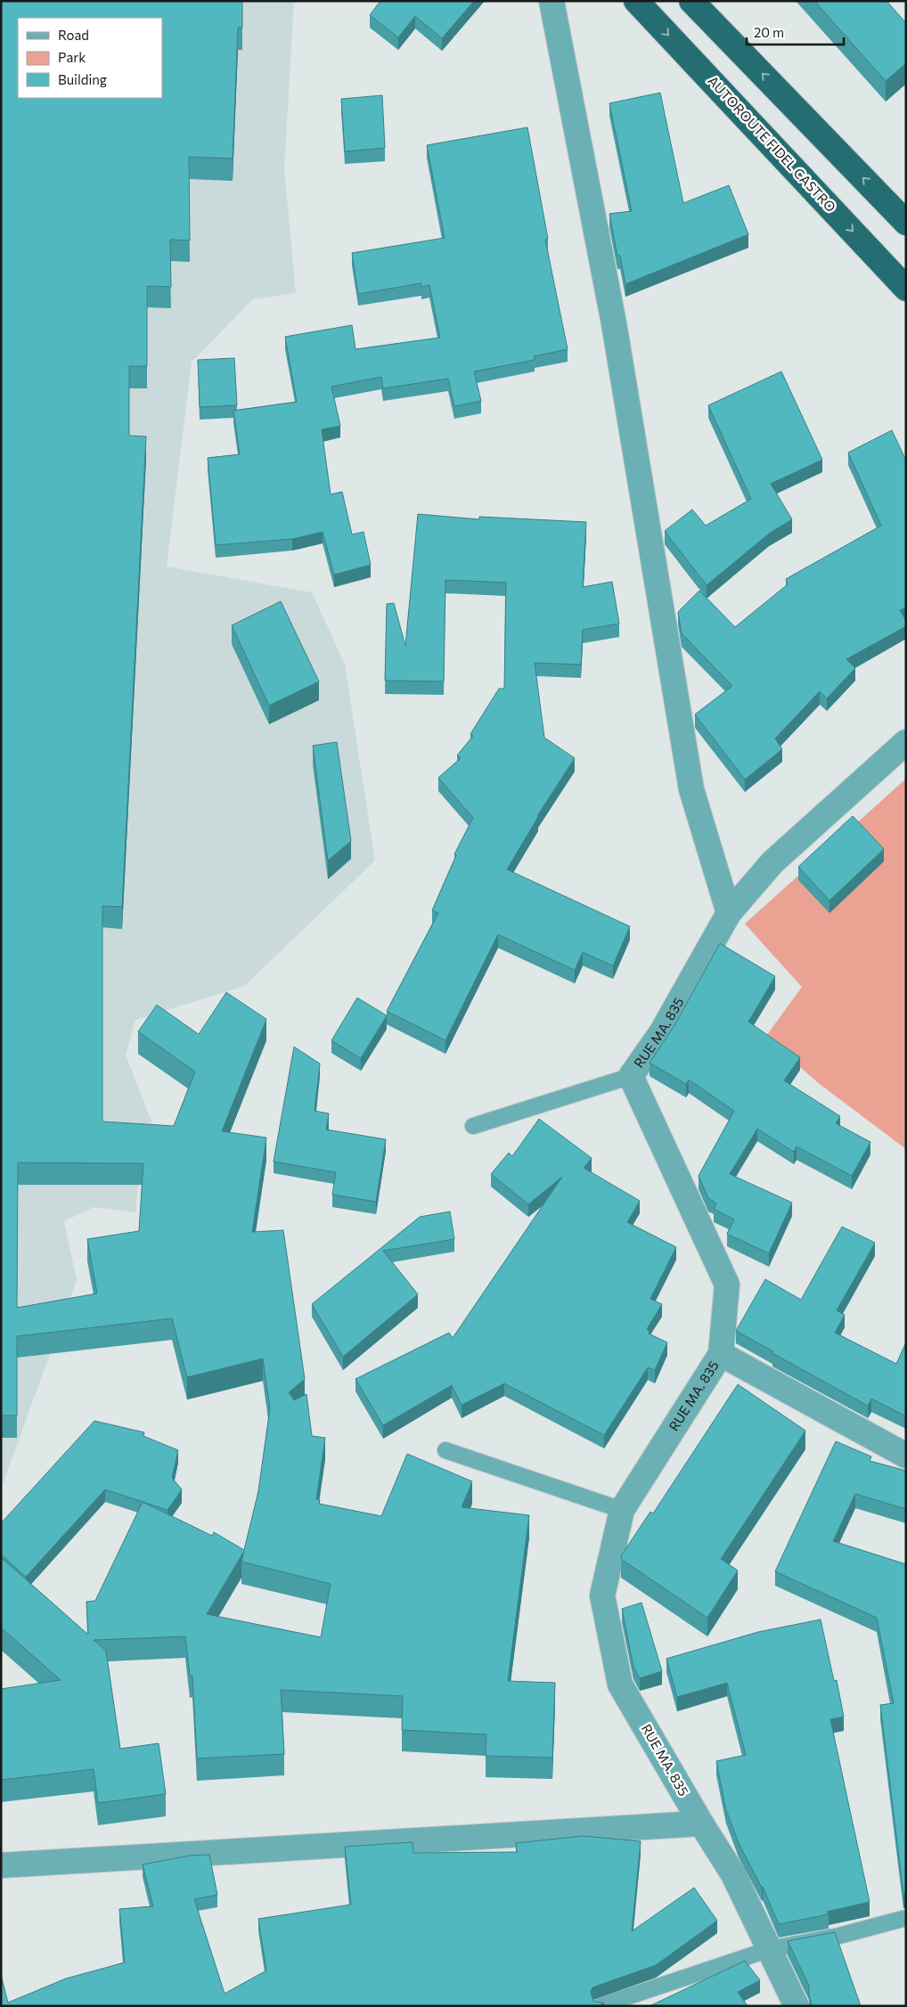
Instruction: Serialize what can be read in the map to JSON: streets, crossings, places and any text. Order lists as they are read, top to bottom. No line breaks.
{"streets":{"highway":["AUTOROUTE FIDEL CASTRO"],"street":["RUE MA. 835"]},"legend":["Road","Park","Building"],"scale_bar":"20 m"}
